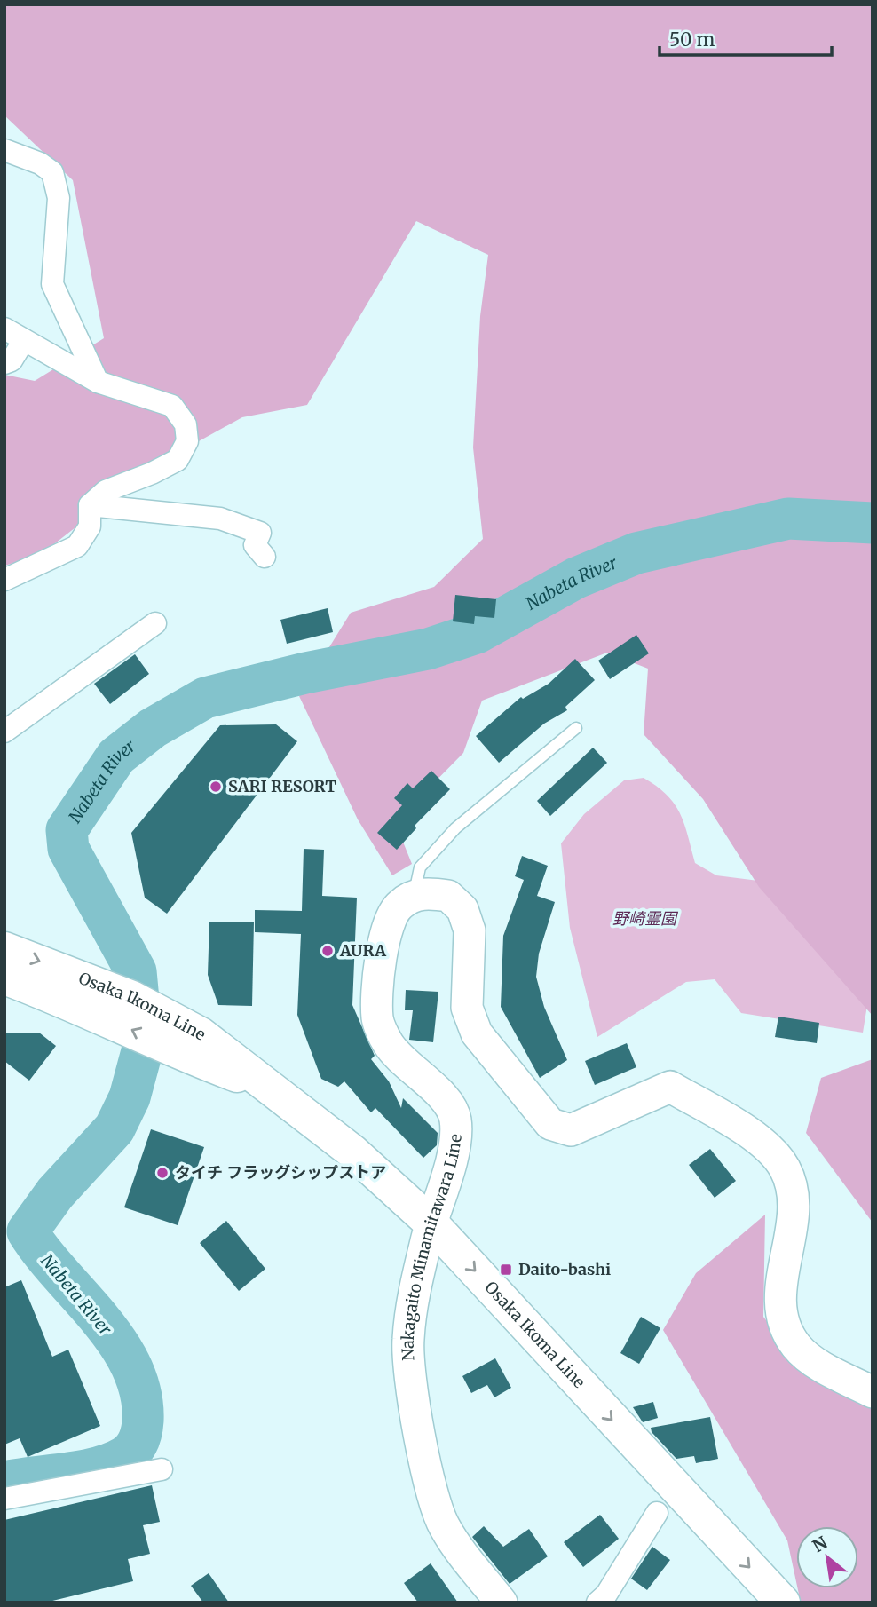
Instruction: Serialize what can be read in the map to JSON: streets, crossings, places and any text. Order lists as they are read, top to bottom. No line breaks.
{"streets":{"main road":["Osaka Ikoma Line","Nakagaito Minamitawara Line"]},"crossings":[["Osaka Ikoma Line","Nakagaito Minamitawara Line"]],"one_way":["Osaka Ikoma Line"],"water":["Nabeta River"],"parks":["野崎霊園"],"places":{"other":["SARI RESORT","AURA","タイチ フラッグシップストア"],"transit":["Daito-bashi"]},"scale_bar":"50 m","north":"top left"}
